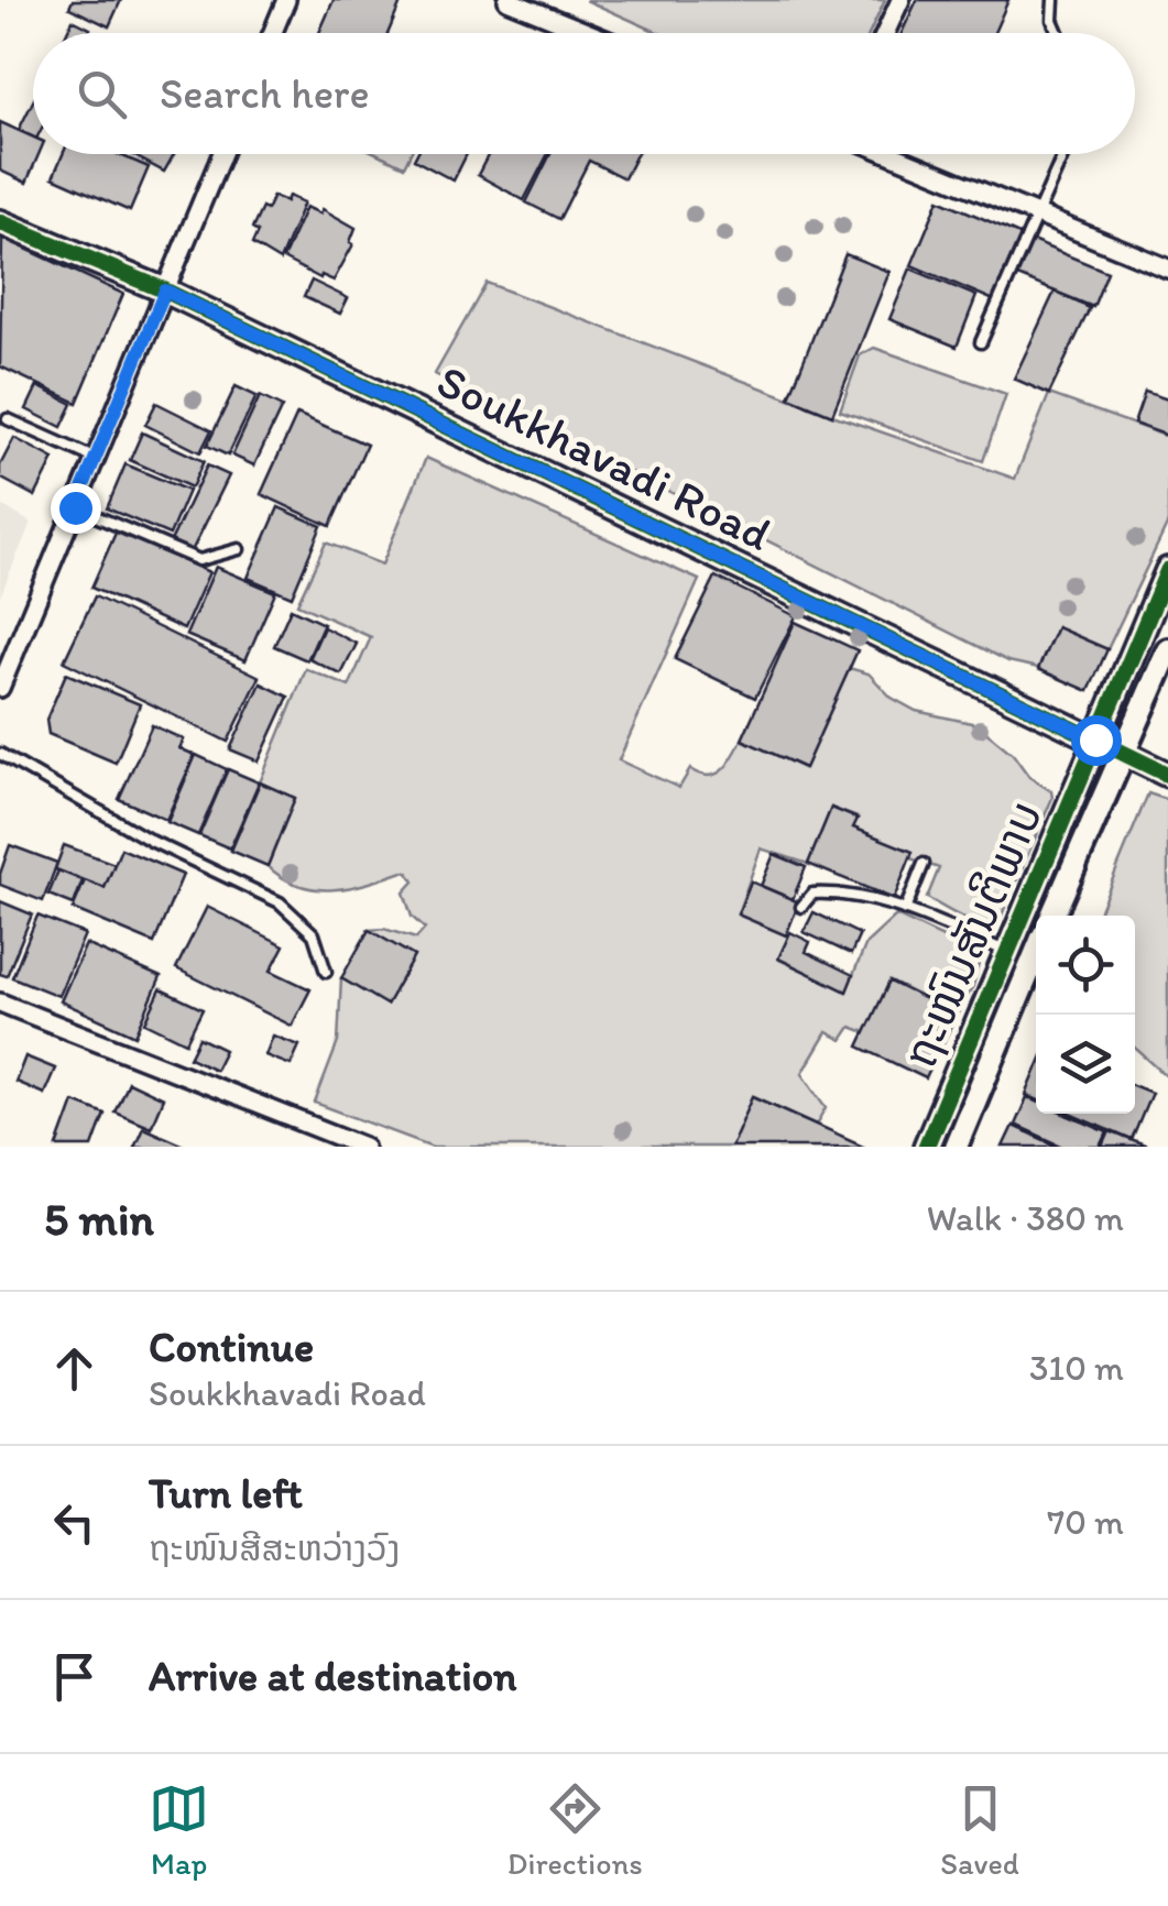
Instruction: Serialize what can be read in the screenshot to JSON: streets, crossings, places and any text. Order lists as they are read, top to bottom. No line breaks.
{"streets":{"street":["Soukkhavadi Road","ຖະໜົນສັນຕິພາບ"]},"crossings":[["Soukkhavadi Road","ຖະໜົນສັນຕິພາບ"]],"page":{"search":"Search here","heading":["5 min","Walk · 380 m"],"list":[["Continue","Soukkhavadi Road","310 m"],["Turn left","ຖະໜົນສີສະຫວ່າງວົງ","70 m"],"Arrive at destination"],"nav":["Map","Directions","Saved"]}}
